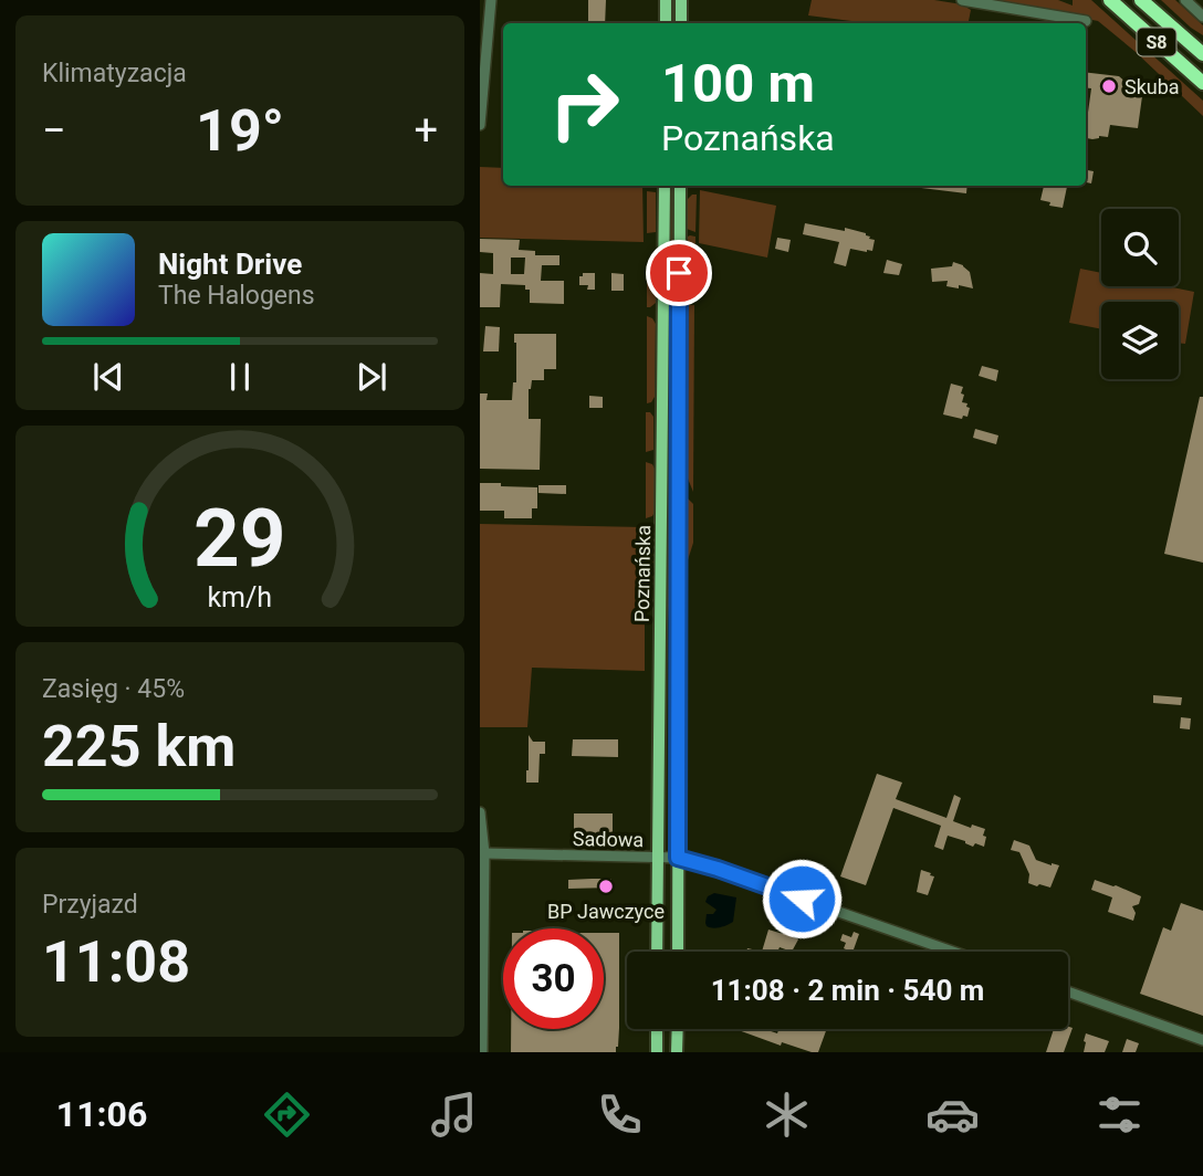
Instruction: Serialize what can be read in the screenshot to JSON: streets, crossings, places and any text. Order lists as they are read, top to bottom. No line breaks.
{"streets":{"highway":["S8"],"main road":["Poznańska"],"street":["Sadowa"]},"crossings":[["Poznańska","Sadowa"]],"places":["Skuba","BP Jawczyce"],"page":{"tile":["Klimatyzacja",["Zasięg · 45%","225 km"],["Przyjazd","11:08"]],"turn":["100 m","Poznańska"],"heat":["−","19°","+"],"song":["Night Drive","The Halogens"],"limit":"30","trip":"11:08 · 2 min · 540 m","tabs":"11:06","gauge":["29","km/h"]}}
